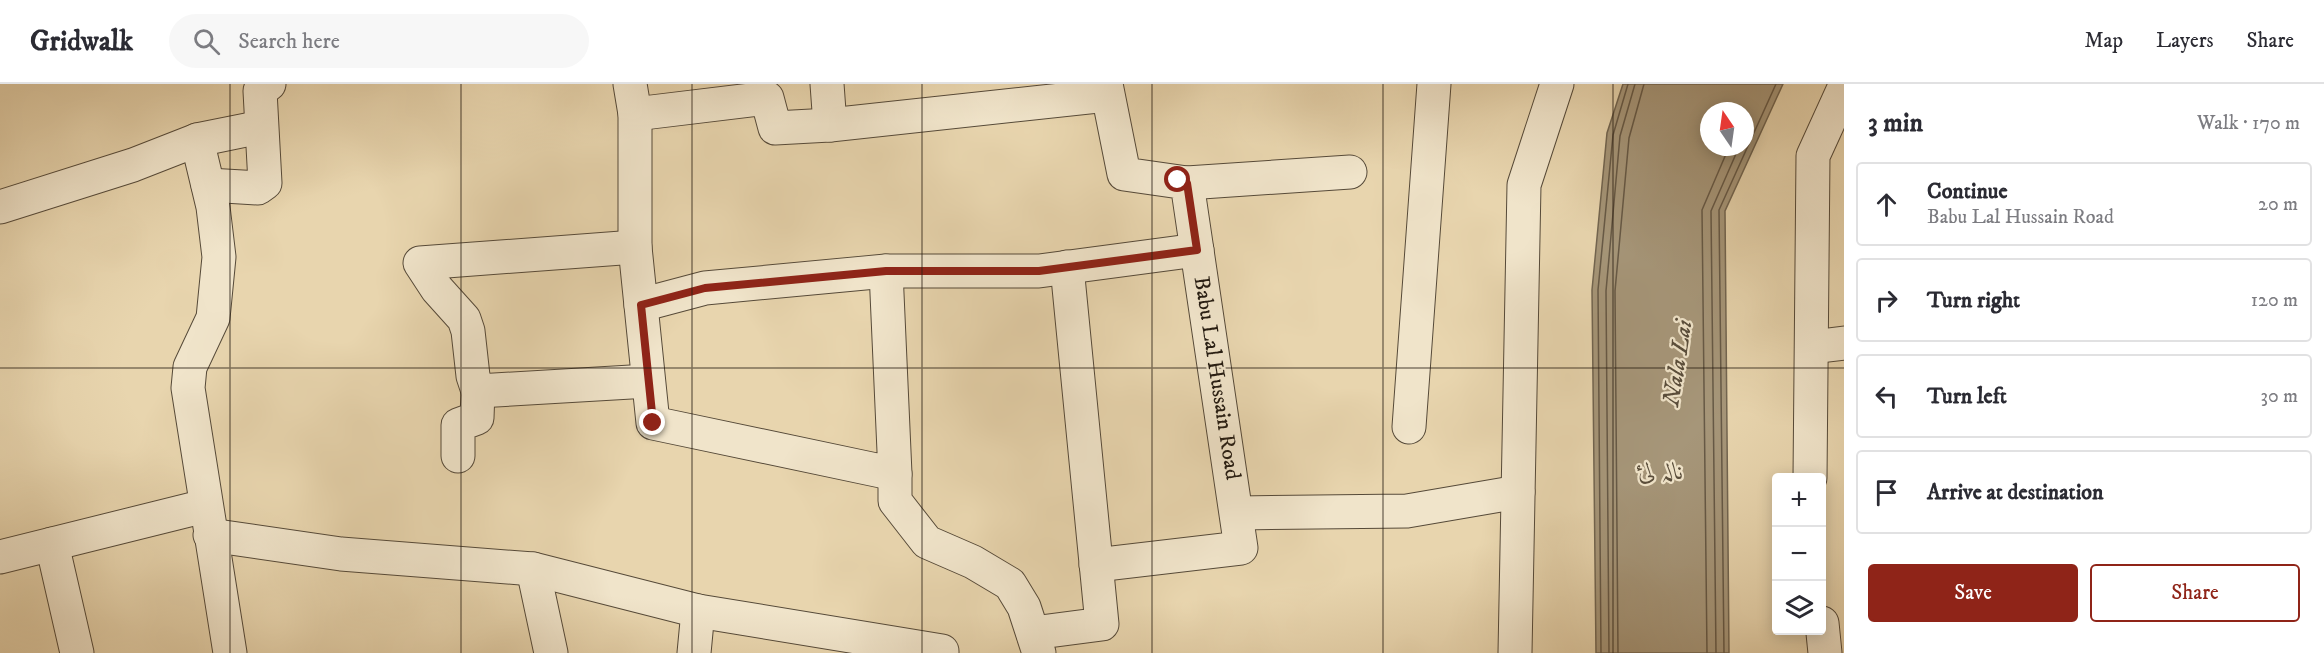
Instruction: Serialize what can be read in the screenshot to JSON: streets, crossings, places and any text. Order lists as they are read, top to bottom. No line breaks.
{"streets":{"street":["Babu Lal Hussain Road"]},"water":["Nala Lai","نالہ لئ"],"north":"top","page":{"header":"Gridwalk","search":"Search here","nav":["Map","Layers","Share"],"heading":["3 min","Walk · 170 m"],"list":[["Continue","Babu Lal Hussain Road","20 m"],["Turn right","120 m"],["Turn left","30 m"],"Arrive at destination"],"map_buttons":["+","−"],"buttons":["Save","Share"]}}
